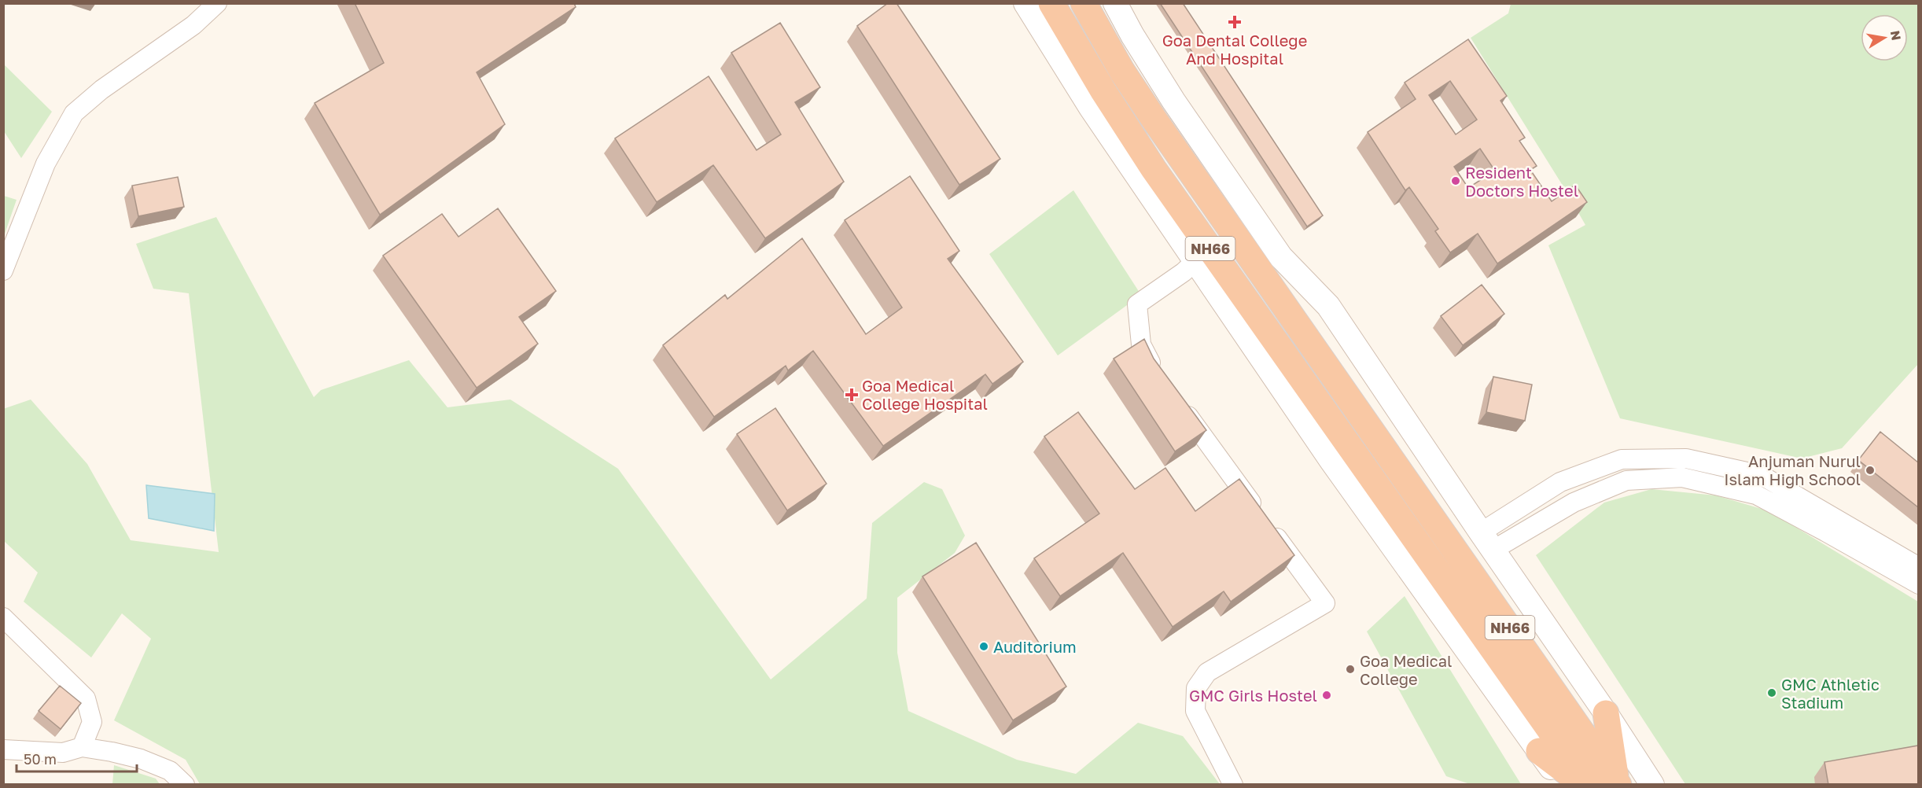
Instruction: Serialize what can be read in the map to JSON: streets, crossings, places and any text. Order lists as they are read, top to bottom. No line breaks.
{"streets":{"highway":["NH66"]},"places":{"health":["Goa Dental College And Hospital","Goa Medical College Hospital"],"other":["Resident Doctors Hostel","Anjuman Nurul Islam High School","Auditorium","Goa Medical College","GMC Athletic Stadium","GMC Girls Hostel"]},"scale_bar":"50 m","north":"right"}
